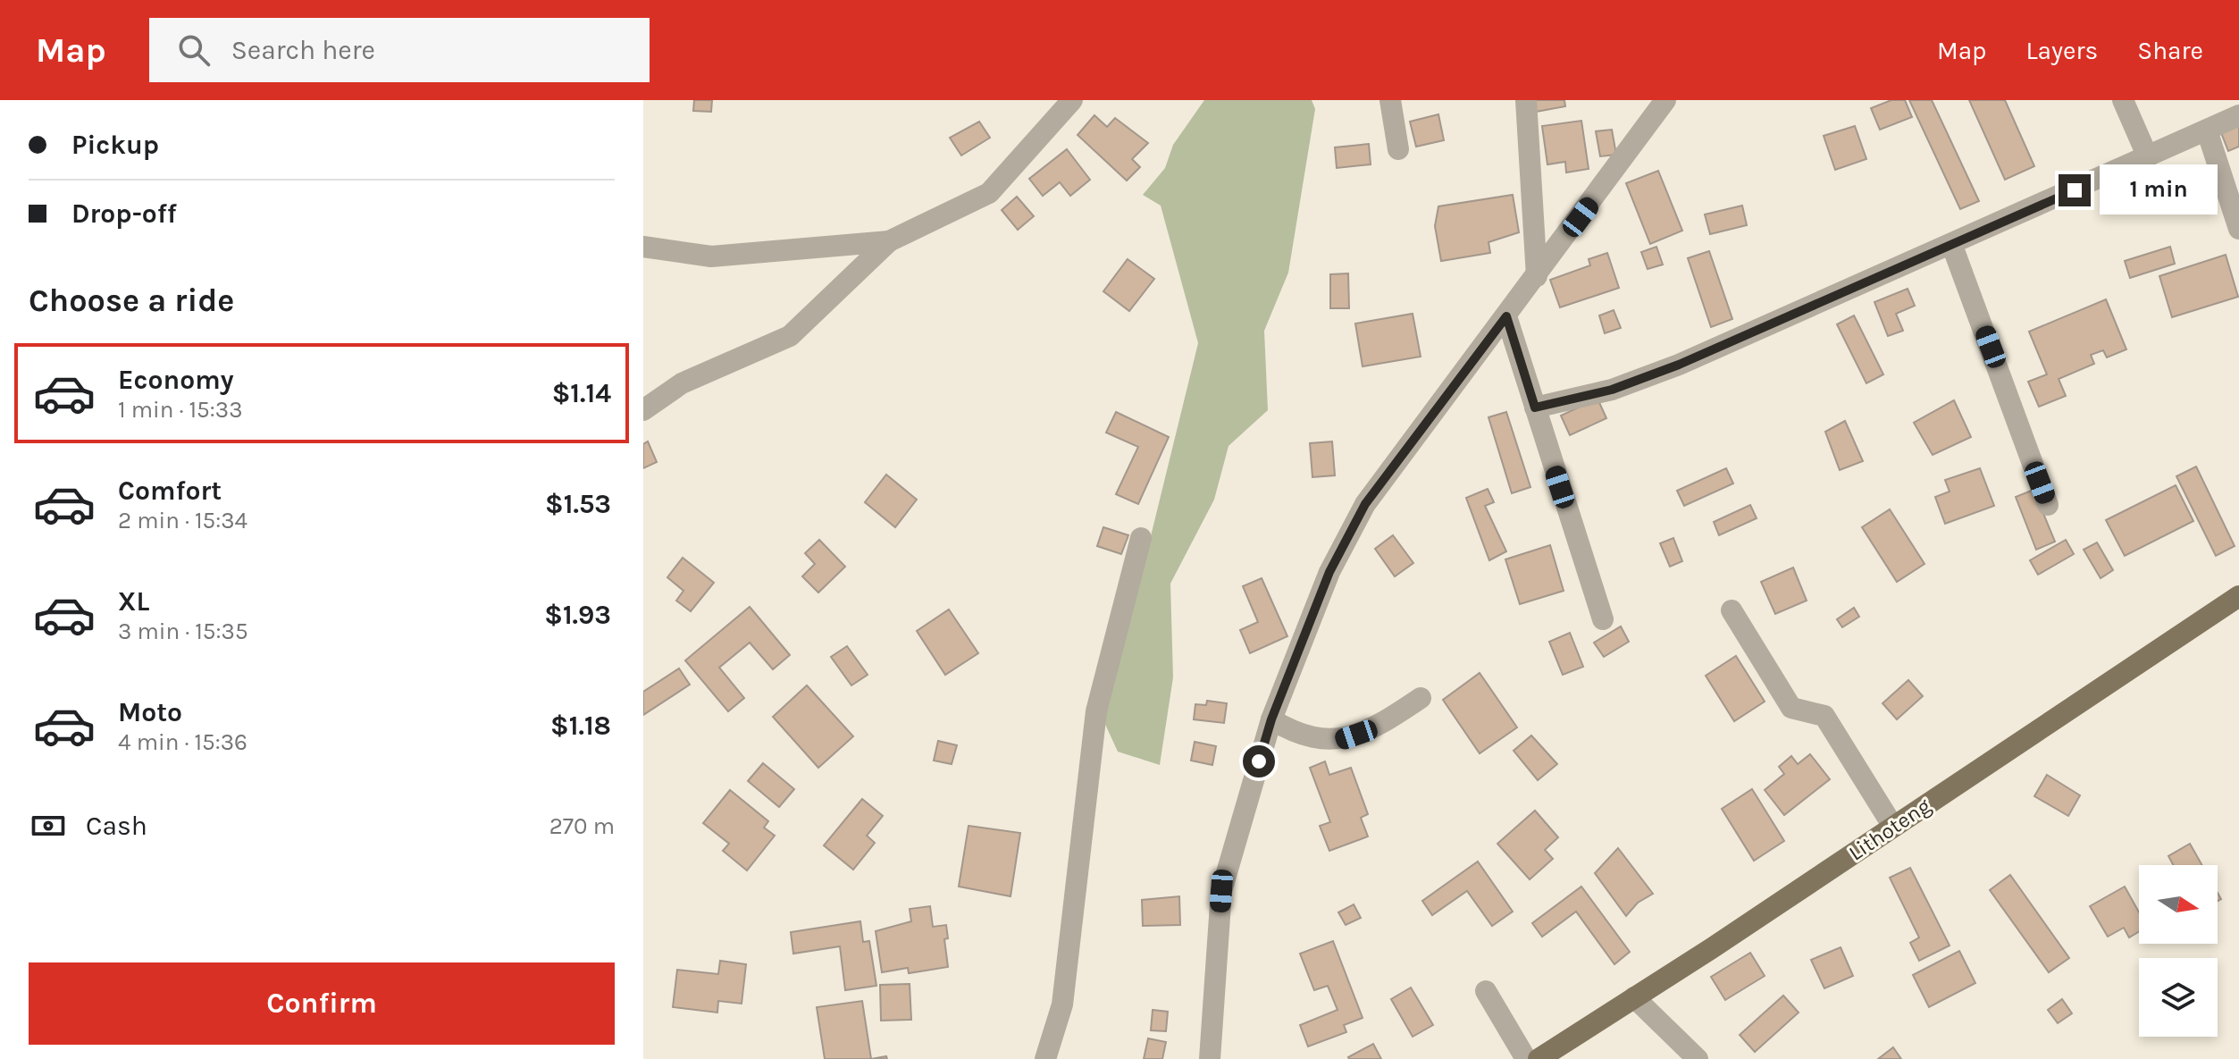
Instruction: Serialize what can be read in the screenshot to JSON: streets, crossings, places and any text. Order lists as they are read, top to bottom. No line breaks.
{"streets":{"main road":["Lithoteng"]},"north":"right","page":{"header":"Map","search":"Search here","nav":["Map","Layers","Share"],"banner":["Pickup","Drop-off"],"bubble":"1 min","heading":"Choose a ride","list":[{"name":"Economy","note":"1 min · 15:33","value":"$1.14"},{"name":"Comfort","note":"2 min · 15:34","value":"$1.53"},{"name":"XL","note":"3 min · 15:35","value":"$1.93"},{"name":"Moto","note":"4 min · 15:36","value":"$1.18"}],"pay":["Cash","270 m"],"buttons":"Confirm"}}
